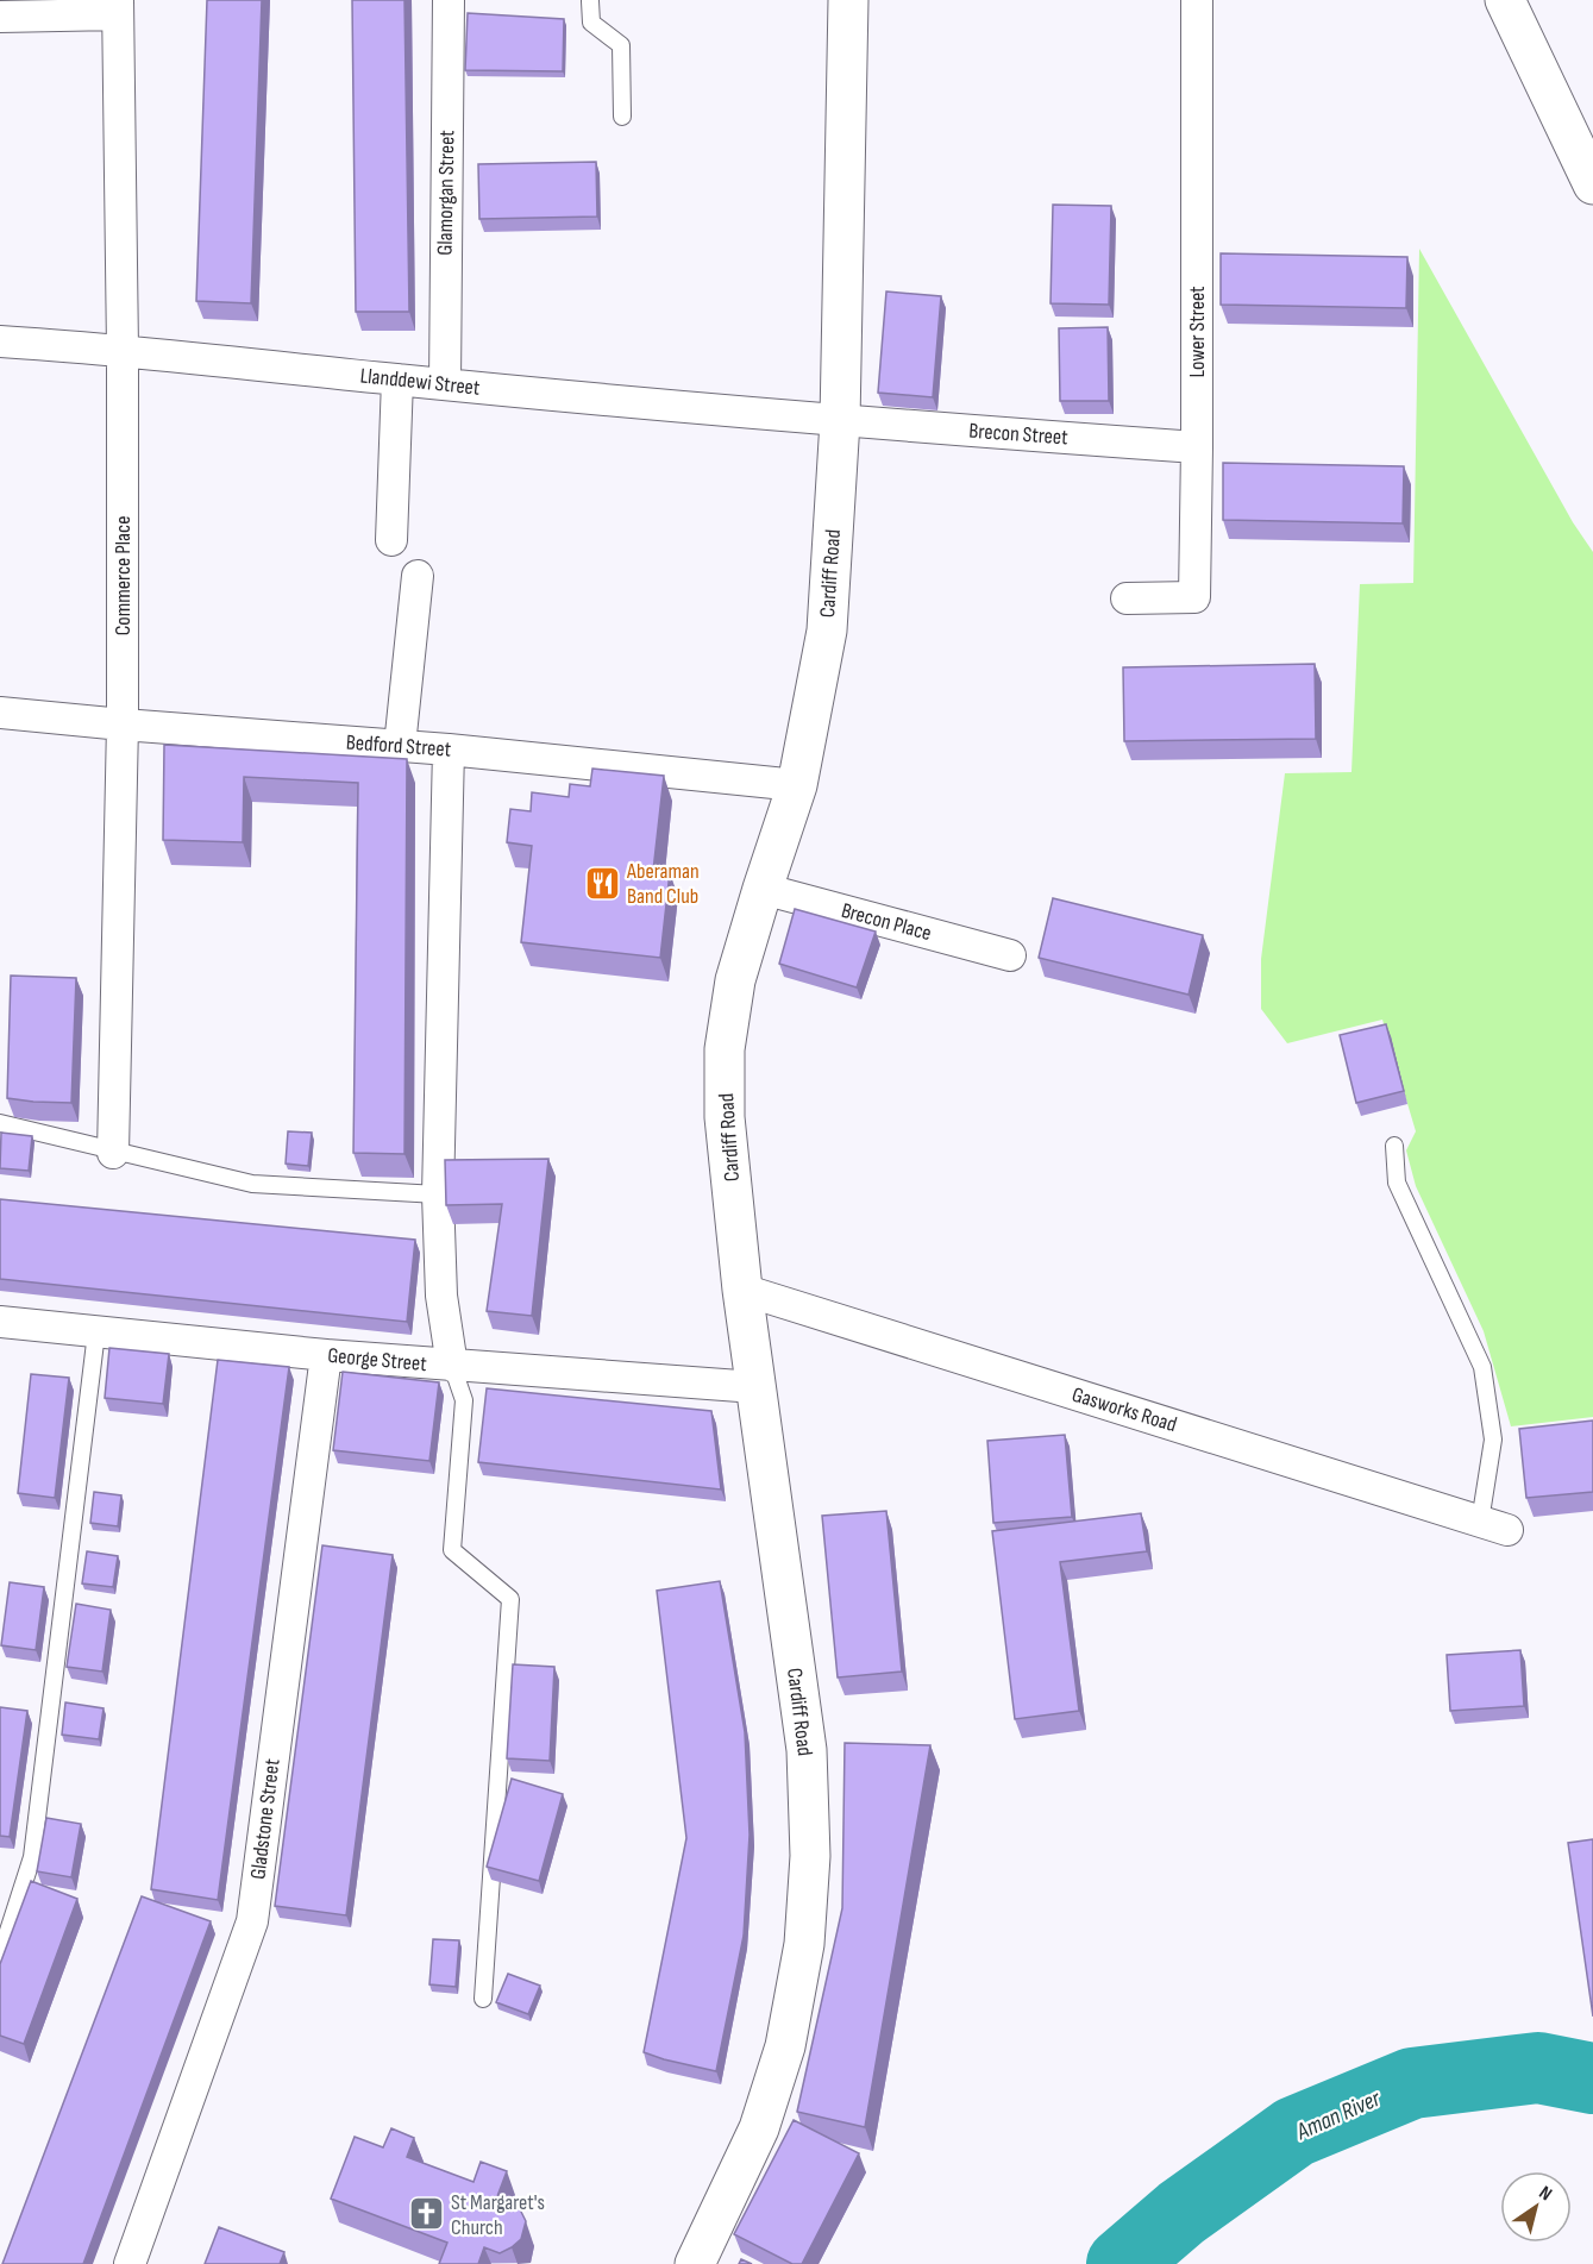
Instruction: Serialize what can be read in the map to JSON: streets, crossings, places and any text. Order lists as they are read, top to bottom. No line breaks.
{"streets":{"main road":["Cardiff Road"],"street":["Glamorgan Street","Lower Street","Llanddewi Street","Brecon Street","Commerce Place","Bedford Street","Brecon Place","George Street","Gasworks Road","Gladstone Street"]},"crossings":[["Glamorgan Street","Llanddewi Street"],["Lower Street","Brecon Street"],["Llanddewi Street","Brecon Street"],["Llanddewi Street","Cardiff Road"],["Llanddewi Street","Commerce Place"],["Brecon Street","Cardiff Road"],["Cardiff Road","Bedford Street"],["Cardiff Road","Brecon Place"],["Cardiff Road","George Street"],["Cardiff Road","Gasworks Road"],["Commerce Place","Bedford Street"],["George Street","Gladstone Street"]],"water":["Aman River"],"places":{"restaurant":["Aberaman Band Club"],"church":["St Margaret's Church"]},"north":"top right"}
